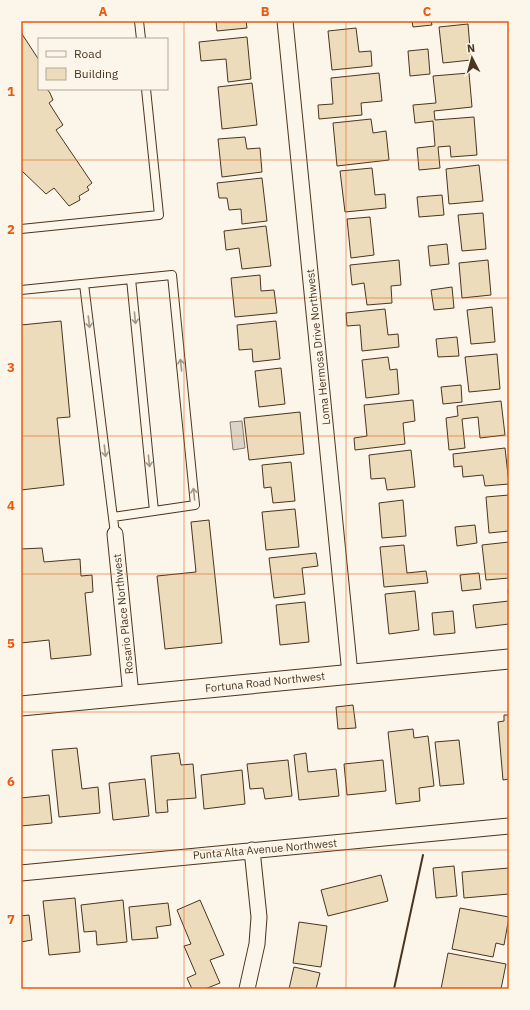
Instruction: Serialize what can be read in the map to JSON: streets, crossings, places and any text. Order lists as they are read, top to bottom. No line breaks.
{"streets":{"street":["Loma Hermosa Drive Northwest","Rosario Place Northwest","Fortuna Road Northwest","Punta Alta Avenue Northwest"]},"crossings":[["Loma Hermosa Drive Northwest","Fortuna Road Northwest"],["Rosario Place Northwest","Fortuna Road Northwest"]],"legend":["Road","Building"],"north":"top","grid":{"columns":["A","B","C"],"rows":["1","2","3","4","5","6","7"]}}
